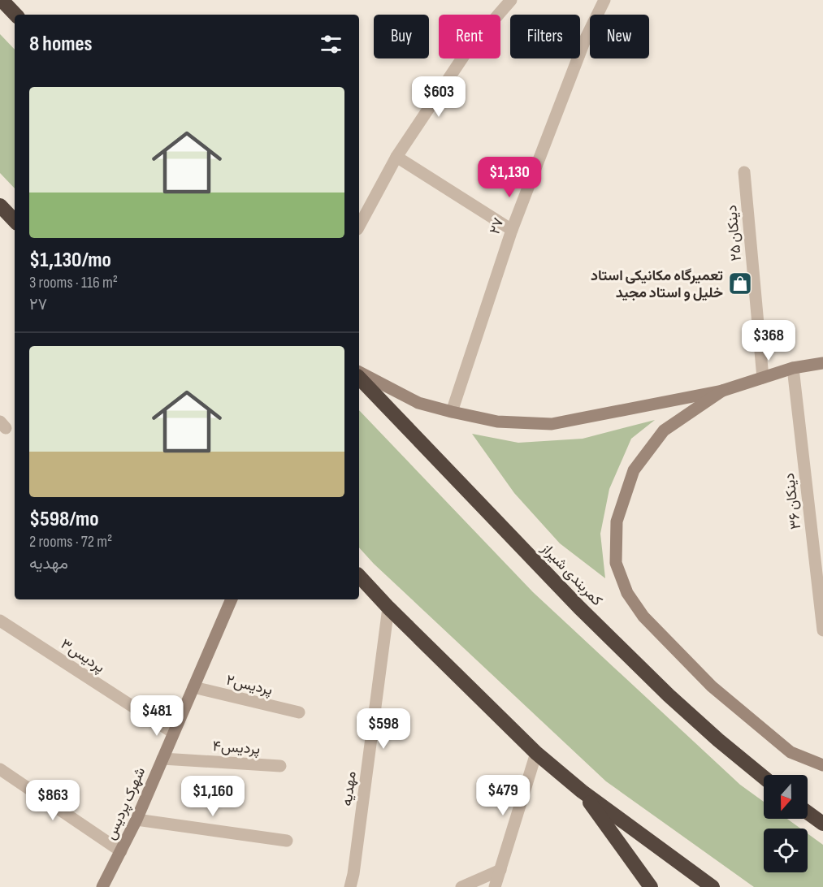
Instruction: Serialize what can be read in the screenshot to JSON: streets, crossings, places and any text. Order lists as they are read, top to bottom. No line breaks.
{"streets":{"highway":["کمربندی شیراز"],"main road":["شهرک پردیس"],"street":["۲۷","۲۵ دینکان","۳۶ دینکان","پردیس۳","پردیس۲","پردیس۴","مهدیه"]},"crossings":[["پردیس۳","شهرک پردیس"],["پردیس۲","شهرک پردیس"],["پردیس۴","شهرک پردیس"]],"places":{"shop":["تعمیرگاه مکانیکی استاد خلیل و استاد مجید"]},"north":"bottom","page":{"chip":["Buy","Rent","Filters","New"],"heading":"8 homes","list":[{"name":"$1,130/mo","note":"3 rooms · 116 m² · ۲۷"},{"name":"$598/mo","note":"2 rooms · 72 m² · مهدیه"}],"price":["$603","$1,130","$368","$481","$598","$479","$1,160","$863"]}}
